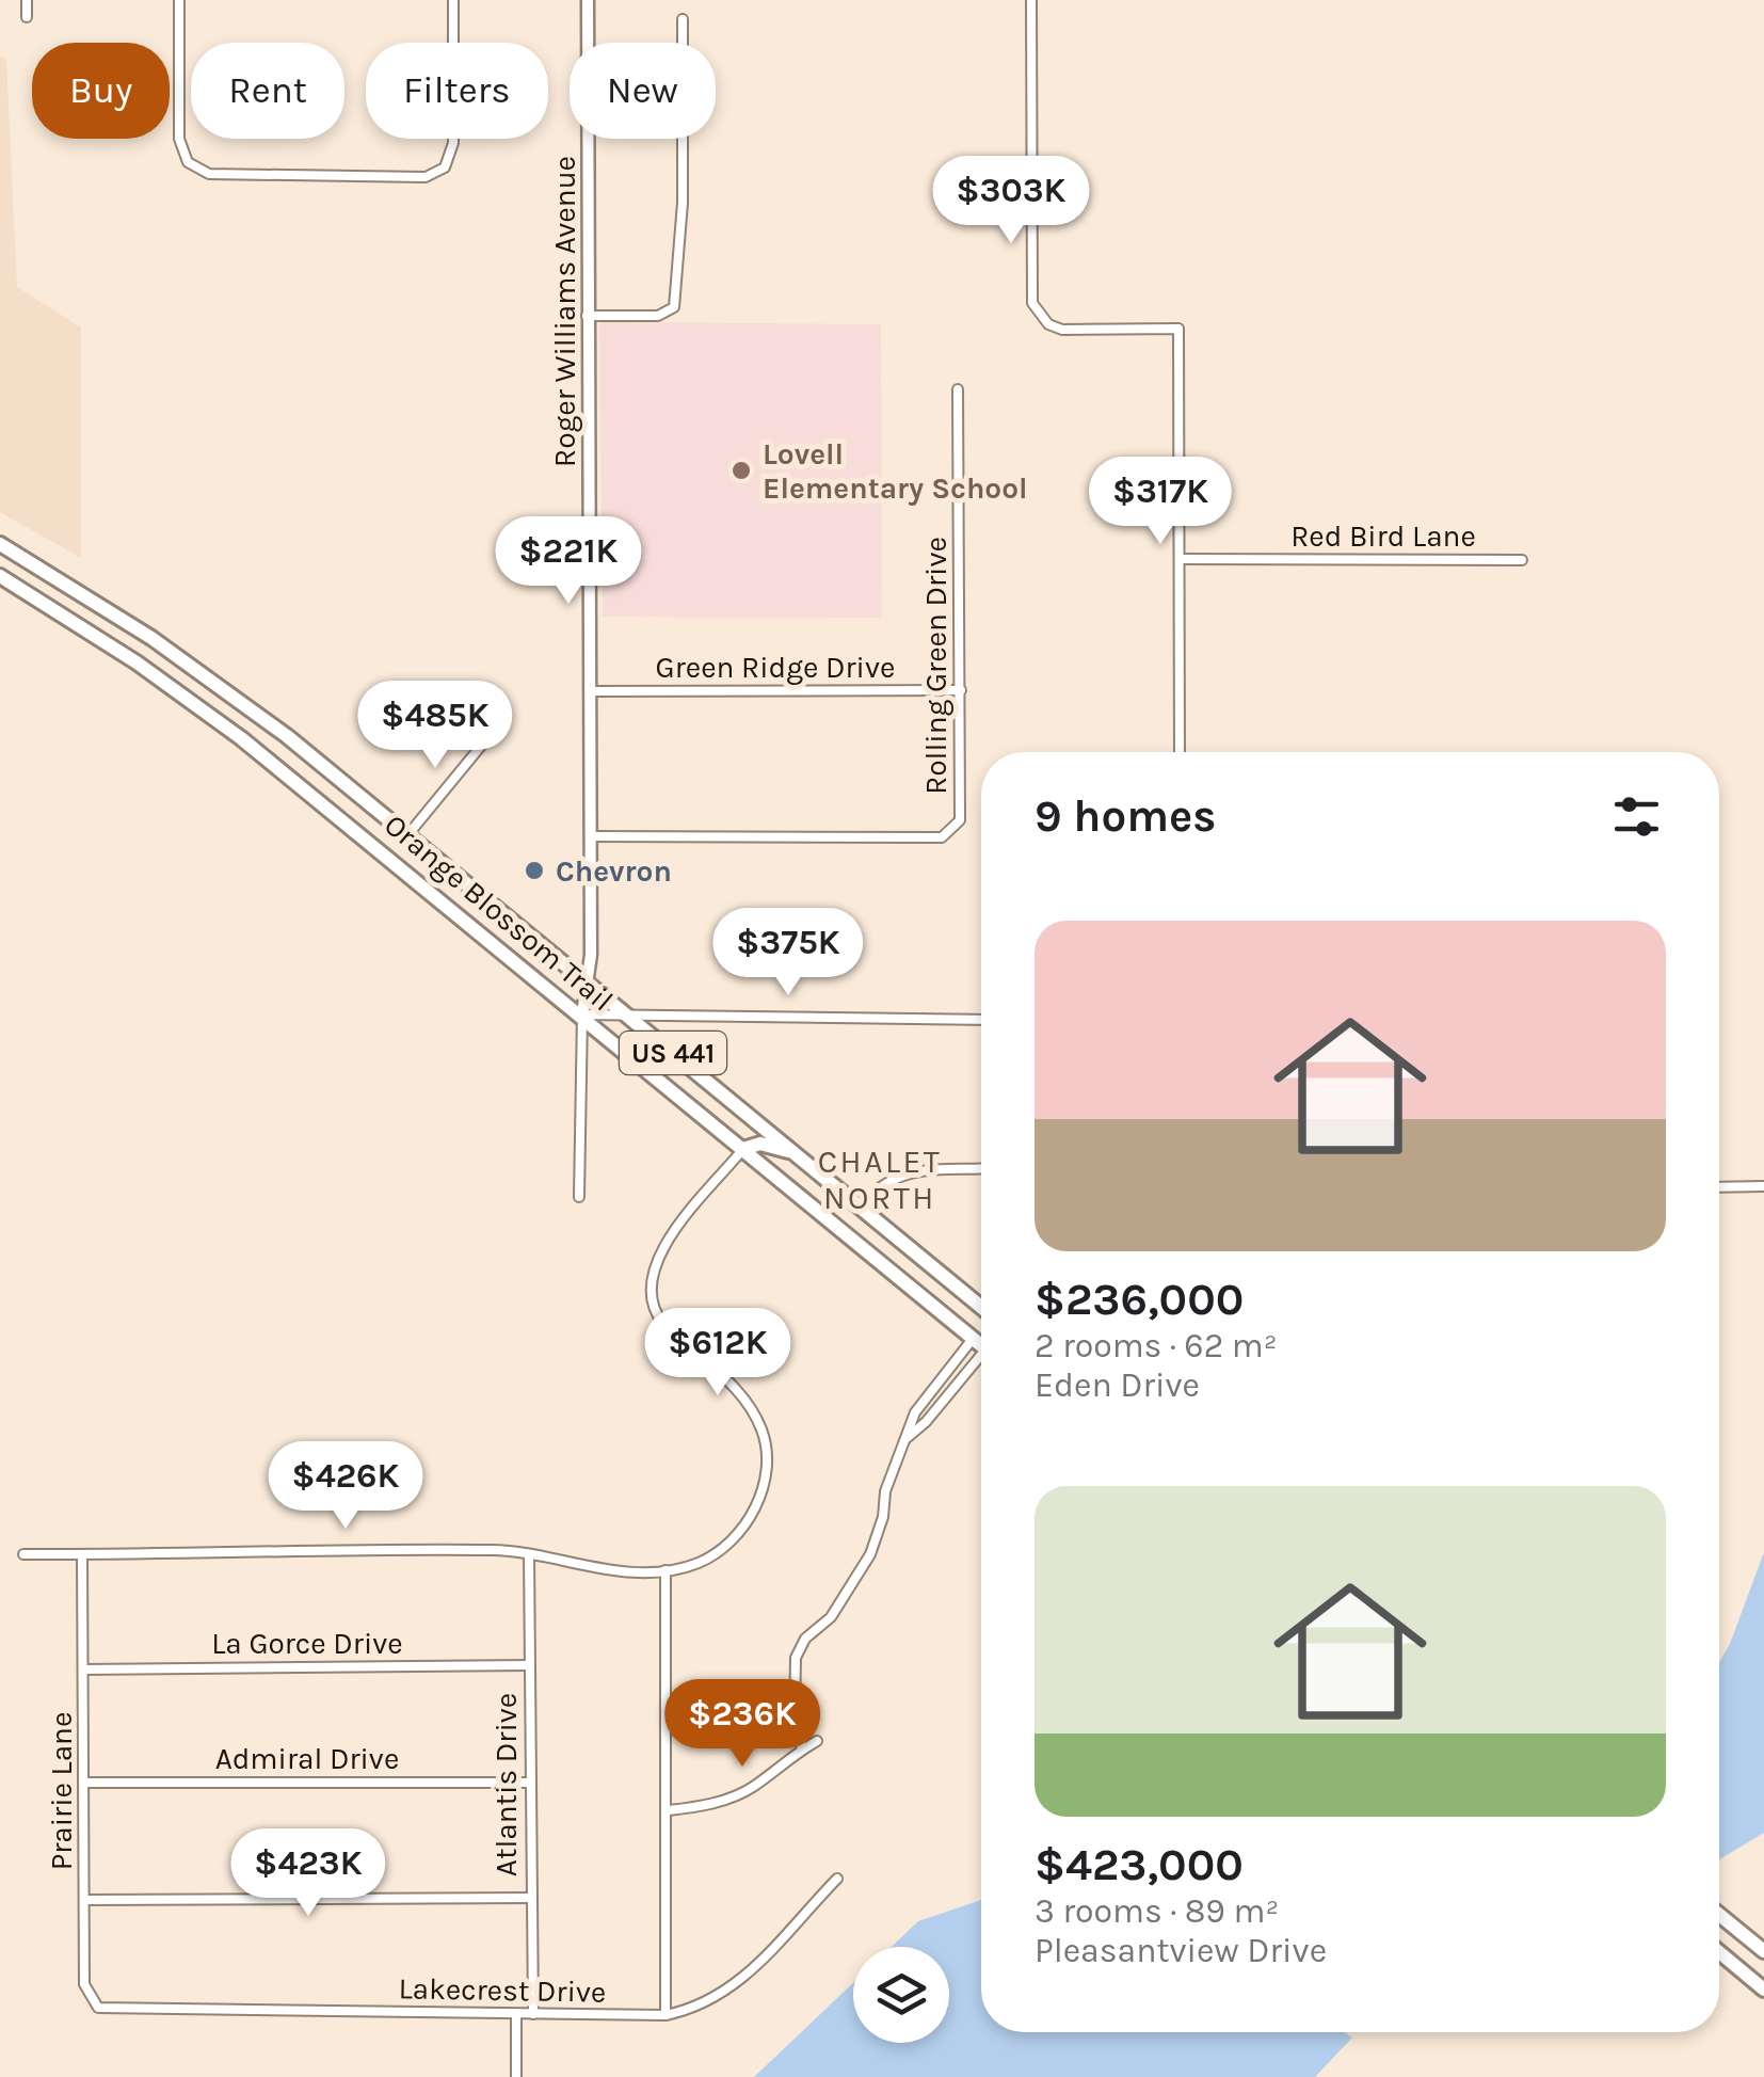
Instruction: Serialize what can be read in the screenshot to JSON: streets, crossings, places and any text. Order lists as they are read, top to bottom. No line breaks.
{"streets":{"main road":["Orange Blossom Trail","US 441"],"street":["Roger Williams Avenue","Red Bird Lane","Rolling Green Drive","Green Ridge Drive","La Gorce Drive","Admiral Drive","Atlantis Drive","Prairie Lane","Lakecrest Drive"]},"crossings":[["Roger Williams Avenue","Rolling Green Drive"],["Roger Williams Avenue","Green Ridge Drive"],["Roger Williams Avenue","Orange Blossom Trail"],["Rolling Green Drive","Green Ridge Drive"],["La Gorce Drive","Atlantis Drive"],["La Gorce Drive","Prairie Lane"],["Admiral Drive","Atlantis Drive"],["Admiral Drive","Prairie Lane"],["Atlantis Drive","Lakecrest Drive"],["Prairie Lane","Lakecrest Drive"]],"districts":["CHALET NORTH"],"places":["Lovell Elementary School","Chevron"],"page":{"chip":["Buy","Rent","Filters","New"],"price":["$303K","$317K","$221K","$485K","$375K","$612K","$426K","$236K","$423K"],"heading":"9 homes","list":[{"name":"$236,000","note":"2 rooms · 62 m² · Eden Drive"},{"name":"$423,000","note":"3 rooms · 89 m² · Pleasantview Drive"}]}}
